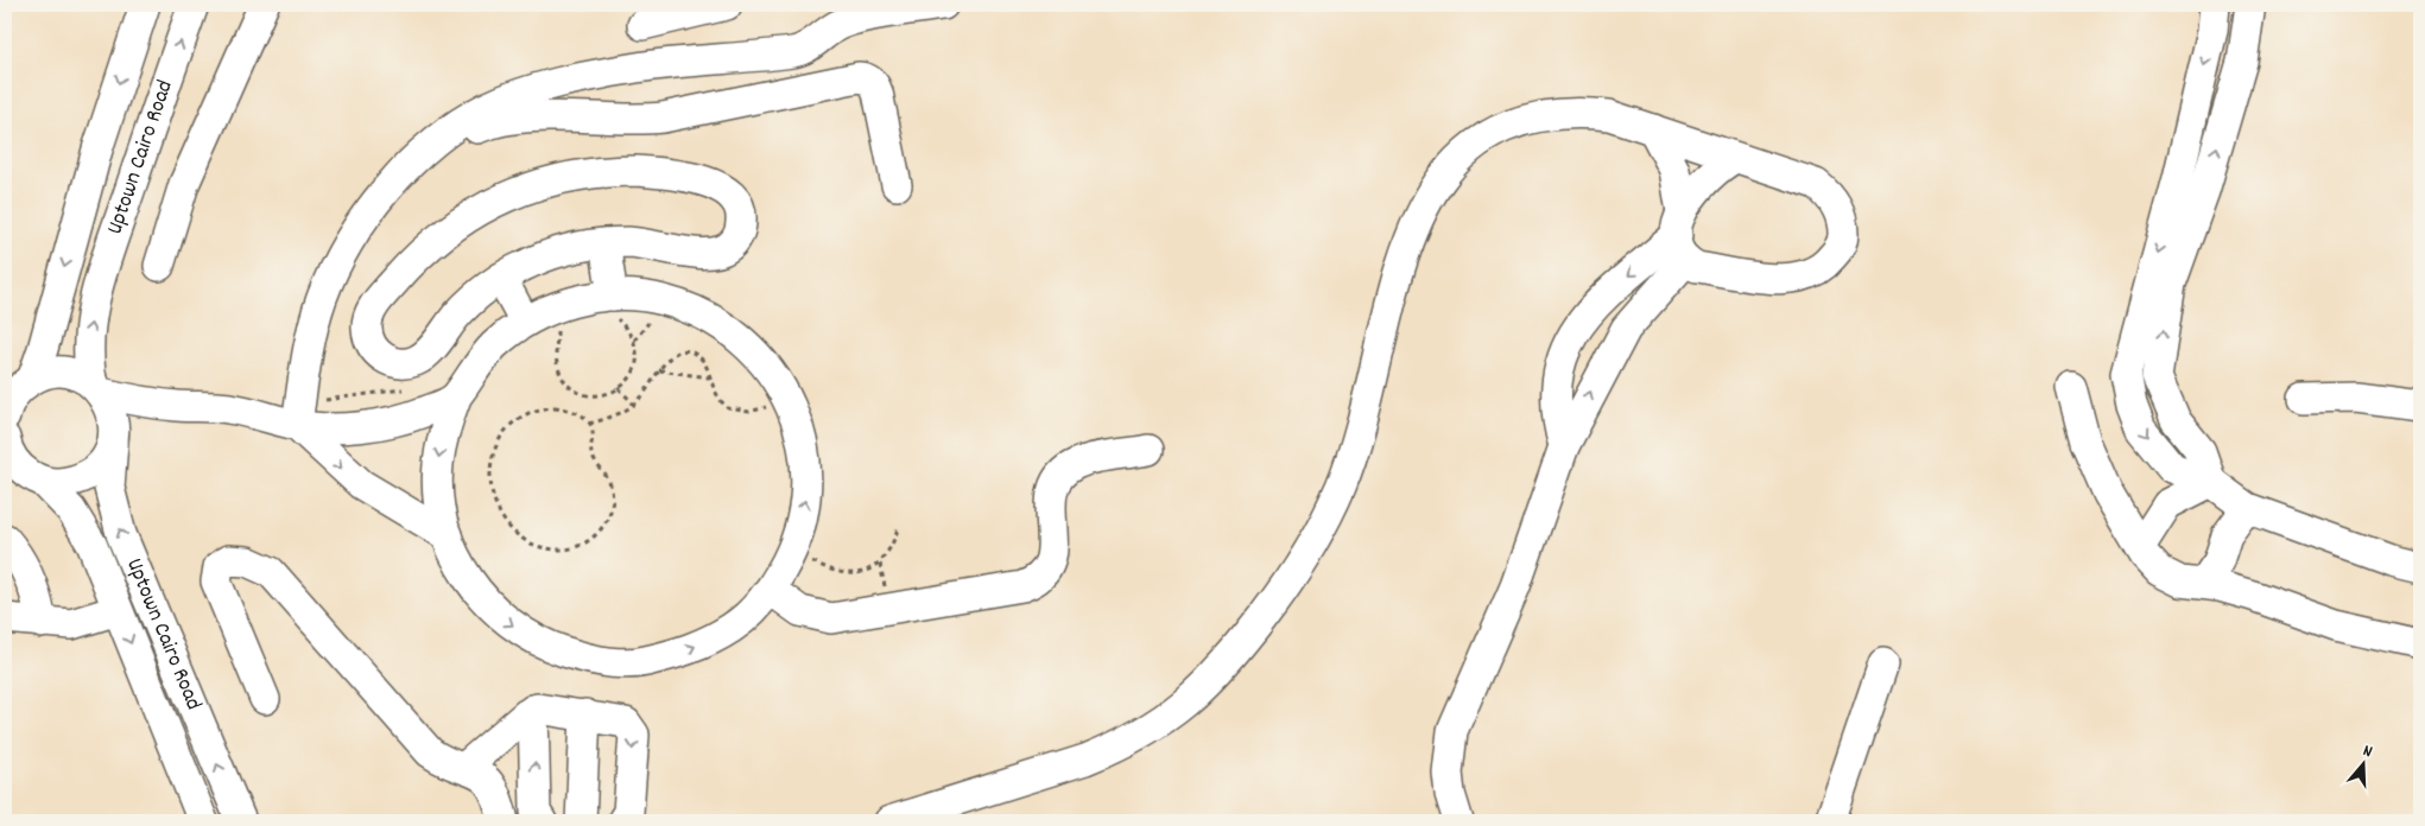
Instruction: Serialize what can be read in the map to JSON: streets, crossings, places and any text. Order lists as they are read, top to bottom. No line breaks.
{"streets":{"street":["Uptown Cairo Road"]},"north":"top"}
